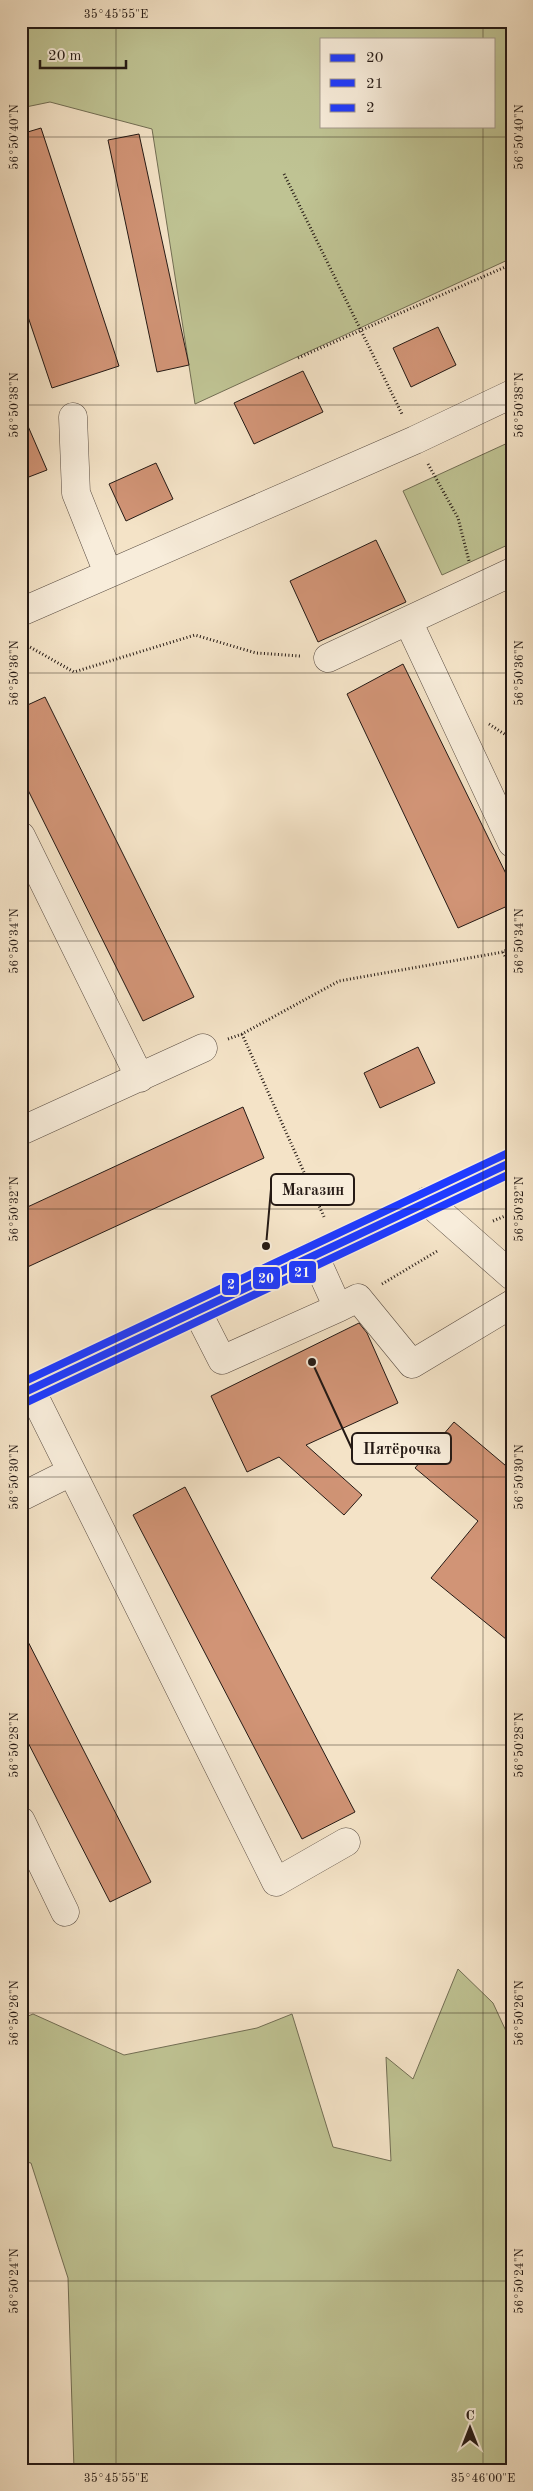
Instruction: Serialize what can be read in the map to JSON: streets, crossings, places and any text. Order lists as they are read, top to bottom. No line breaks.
{"places":["Магазин","Пятёрочка"],"lines":["transit line 2","transit line 20","transit line 21"],"legend":["20","21","2"],"scale_bar":"20 m","north":"top","coordinates":["35°45'55\"E","56°50'40\"N","56°50'38\"N","56°50'36\"N","56°50'34\"N","56°50'32\"N","56°50'30\"N","56°50'28\"N","56°50'26\"N","56°50'24\"N","35°46'00\"E"]}
